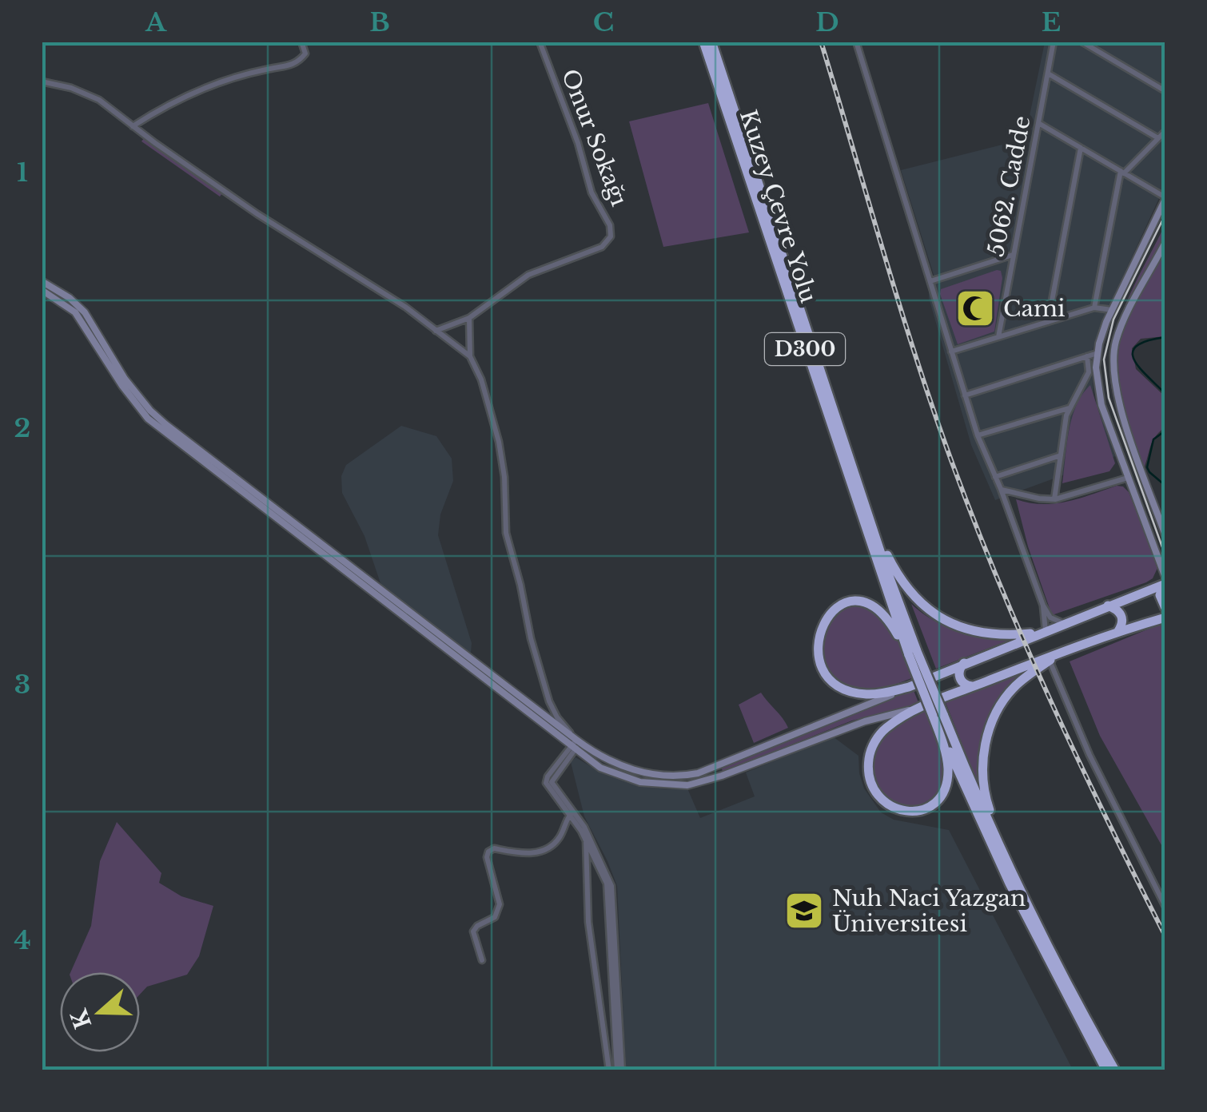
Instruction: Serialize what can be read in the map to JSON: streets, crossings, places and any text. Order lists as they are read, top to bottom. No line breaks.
{"streets":{"highway":["Kuzey Çevre Yolu","D300"],"street":["Onur Sokağı","5062. Cadde"]},"crossings":[["Kuzey Çevre Yolu","D300"]],"places":{"mosque":["Cami"],"school or university":["Nuh Naci Yazgan Üniversitesi"]},"north":"left","grid":{"columns":["A","B","C","D","E"],"rows":["1","2","3","4"]}}
